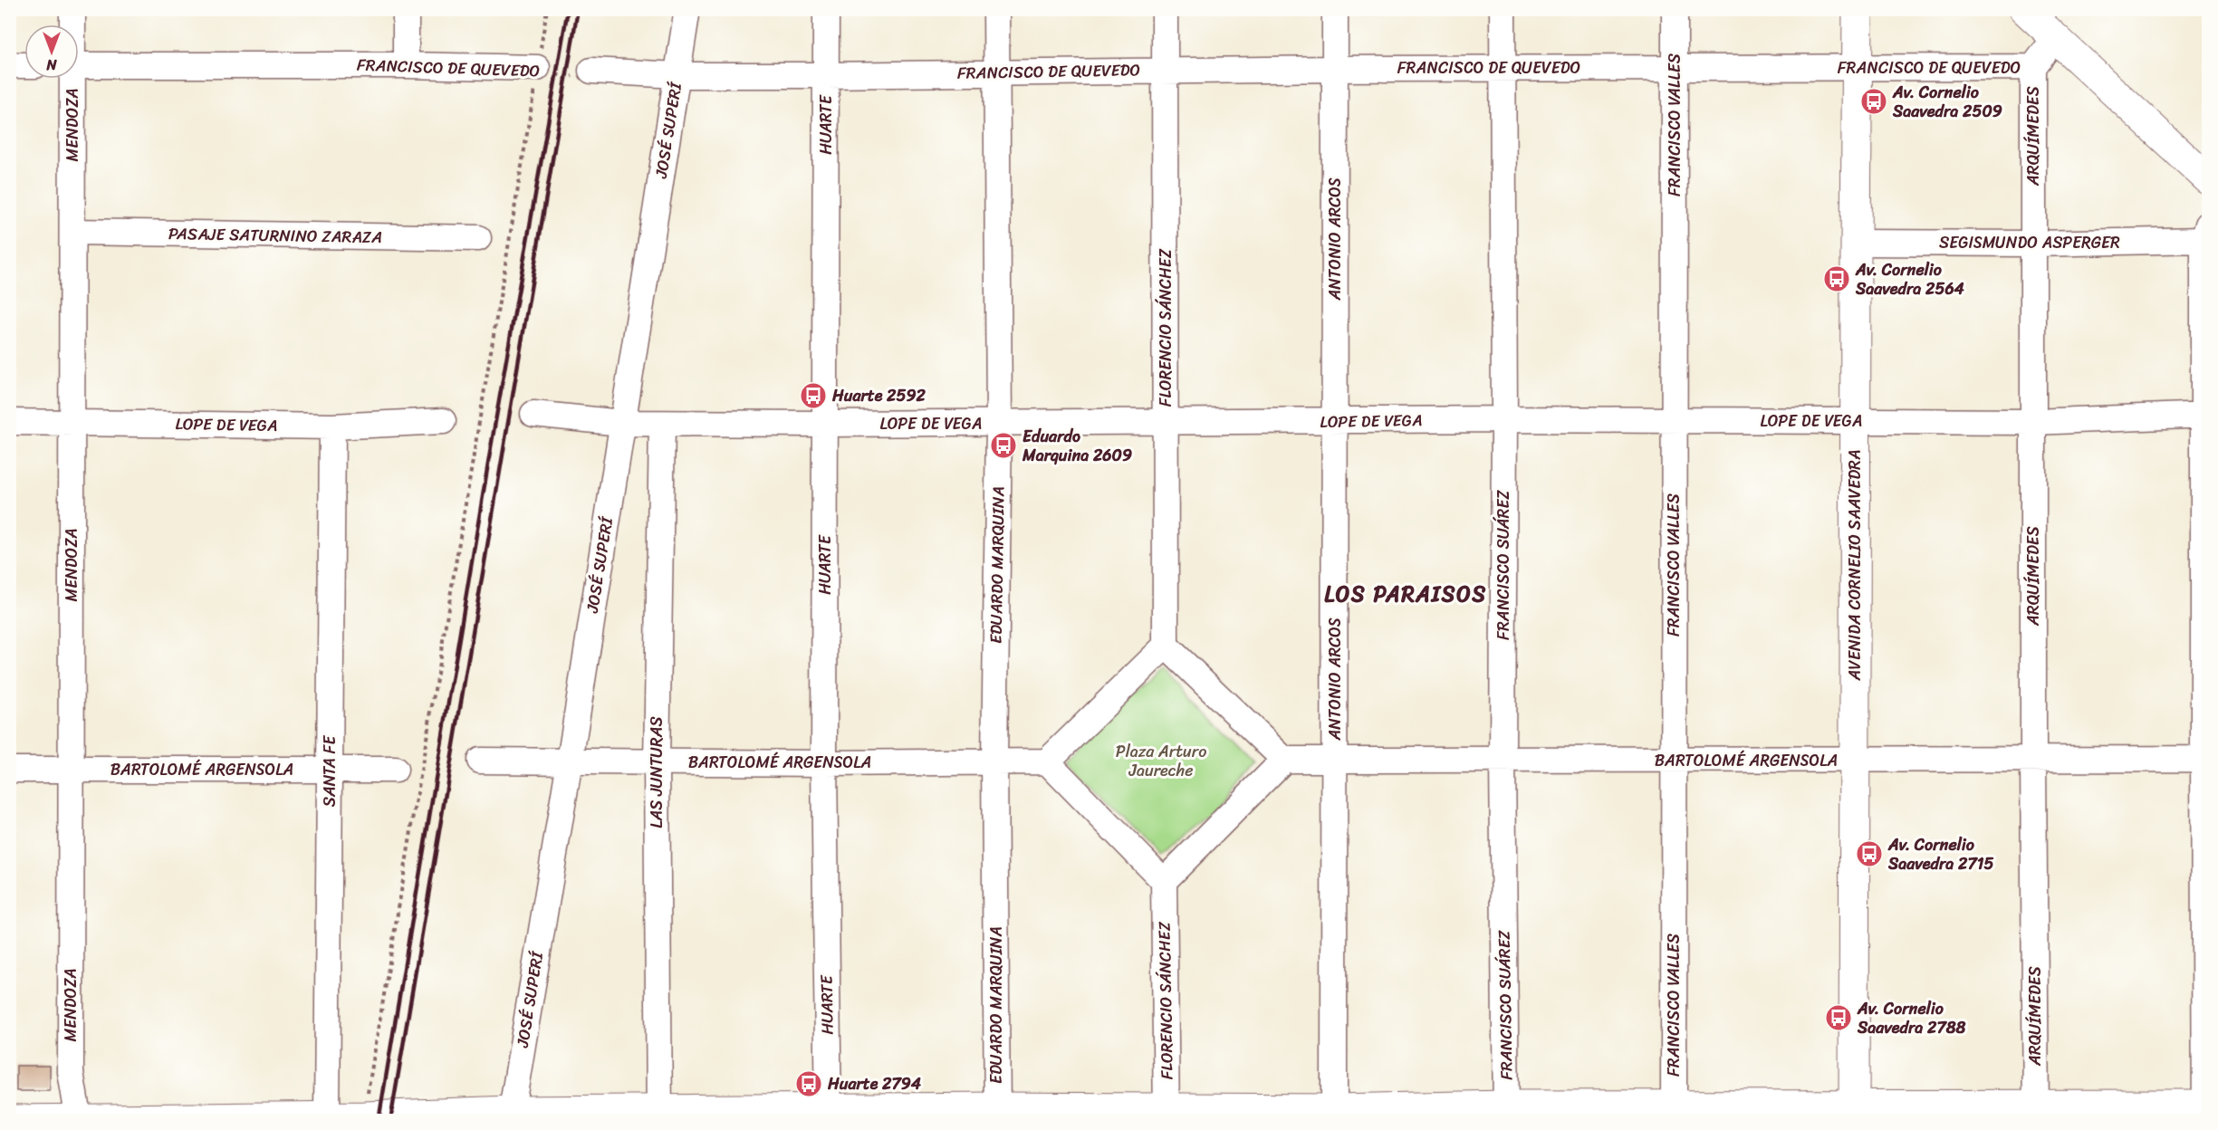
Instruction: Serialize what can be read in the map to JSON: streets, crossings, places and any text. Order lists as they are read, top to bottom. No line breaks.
{"streets":{"main road":["AVENIDA CORNELIO SAAVEDRA"],"street":["FRANCISCO DE QUEVEDO","MENDOZA","HUARTE","FRANCISCO VALLES","JOSÉ SUPERÍ","ARQUÍMEDES","PASAJE SATURNINO ZARAZA","ANTONIO ARCOS","SEGISMUNDO ASPERGER","FLORENCIO SÁNCHEZ","LOPE DE VEGA","EDUARDO MARQUINA","FRANCISCO SUÁREZ","BARTOLOMÉ ARGENSOLA","SANTA FE","LAS JUNTURAS"]},"crossings":[["FRANCISCO DE QUEVEDO","HUARTE"],["FRANCISCO DE QUEVEDO","FRANCISCO VALLES"],["FRANCISCO DE QUEVEDO","JOSÉ SUPERÍ"],["FRANCISCO DE QUEVEDO","ARQUÍMEDES"],["FRANCISCO DE QUEVEDO","ANTONIO ARCOS"],["FRANCISCO DE QUEVEDO","FLORENCIO SÁNCHEZ"],["FRANCISCO DE QUEVEDO","EDUARDO MARQUINA"],["FRANCISCO DE QUEVEDO","FRANCISCO SUÁREZ"],["FRANCISCO DE QUEVEDO","AVENIDA CORNELIO SAAVEDRA"],["MENDOZA","PASAJE SATURNINO ZARAZA"],["MENDOZA","LOPE DE VEGA"],["MENDOZA","BARTOLOMÉ ARGENSOLA"],["HUARTE","LOPE DE VEGA"],["HUARTE","BARTOLOMÉ ARGENSOLA"],["FRANCISCO VALLES","LOPE DE VEGA"],["FRANCISCO VALLES","BARTOLOMÉ ARGENSOLA"],["JOSÉ SUPERÍ","LOPE DE VEGA"],["JOSÉ SUPERÍ","BARTOLOMÉ ARGENSOLA"],["ARQUÍMEDES","SEGISMUNDO ASPERGER"],["ARQUÍMEDES","LOPE DE VEGA"],["ARQUÍMEDES","BARTOLOMÉ ARGENSOLA"],["ANTONIO ARCOS","LOPE DE VEGA"],["ANTONIO ARCOS","BARTOLOMÉ ARGENSOLA"],["SEGISMUNDO ASPERGER","AVENIDA CORNELIO SAAVEDRA"],["FLORENCIO SÁNCHEZ","LOPE DE VEGA"],["LOPE DE VEGA","EDUARDO MARQUINA"],["LOPE DE VEGA","FRANCISCO SUÁREZ"],["LOPE DE VEGA","AVENIDA CORNELIO SAAVEDRA"],["LOPE DE VEGA","SANTA FE"],["LOPE DE VEGA","LAS JUNTURAS"],["EDUARDO MARQUINA","BARTOLOMÉ ARGENSOLA"],["FRANCISCO SUÁREZ","BARTOLOMÉ ARGENSOLA"],["AVENIDA CORNELIO SAAVEDRA","BARTOLOMÉ ARGENSOLA"],["BARTOLOMÉ ARGENSOLA","SANTA FE"],["BARTOLOMÉ ARGENSOLA","LAS JUNTURAS"]],"districts":["LOS PARAISOS"],"parks":["Plaza Arturo Jaureche"],"places":{"bus stop":["Av. Cornelio Saavedra 2509","Av. Cornelio Saavedra 2564","Huarte 2592","Eduardo Marquina 2609","Av. Cornelio Saavedra 2715","Av. Cornelio Saavedra 2788","Huarte 2794"]},"north":"bottom"}
